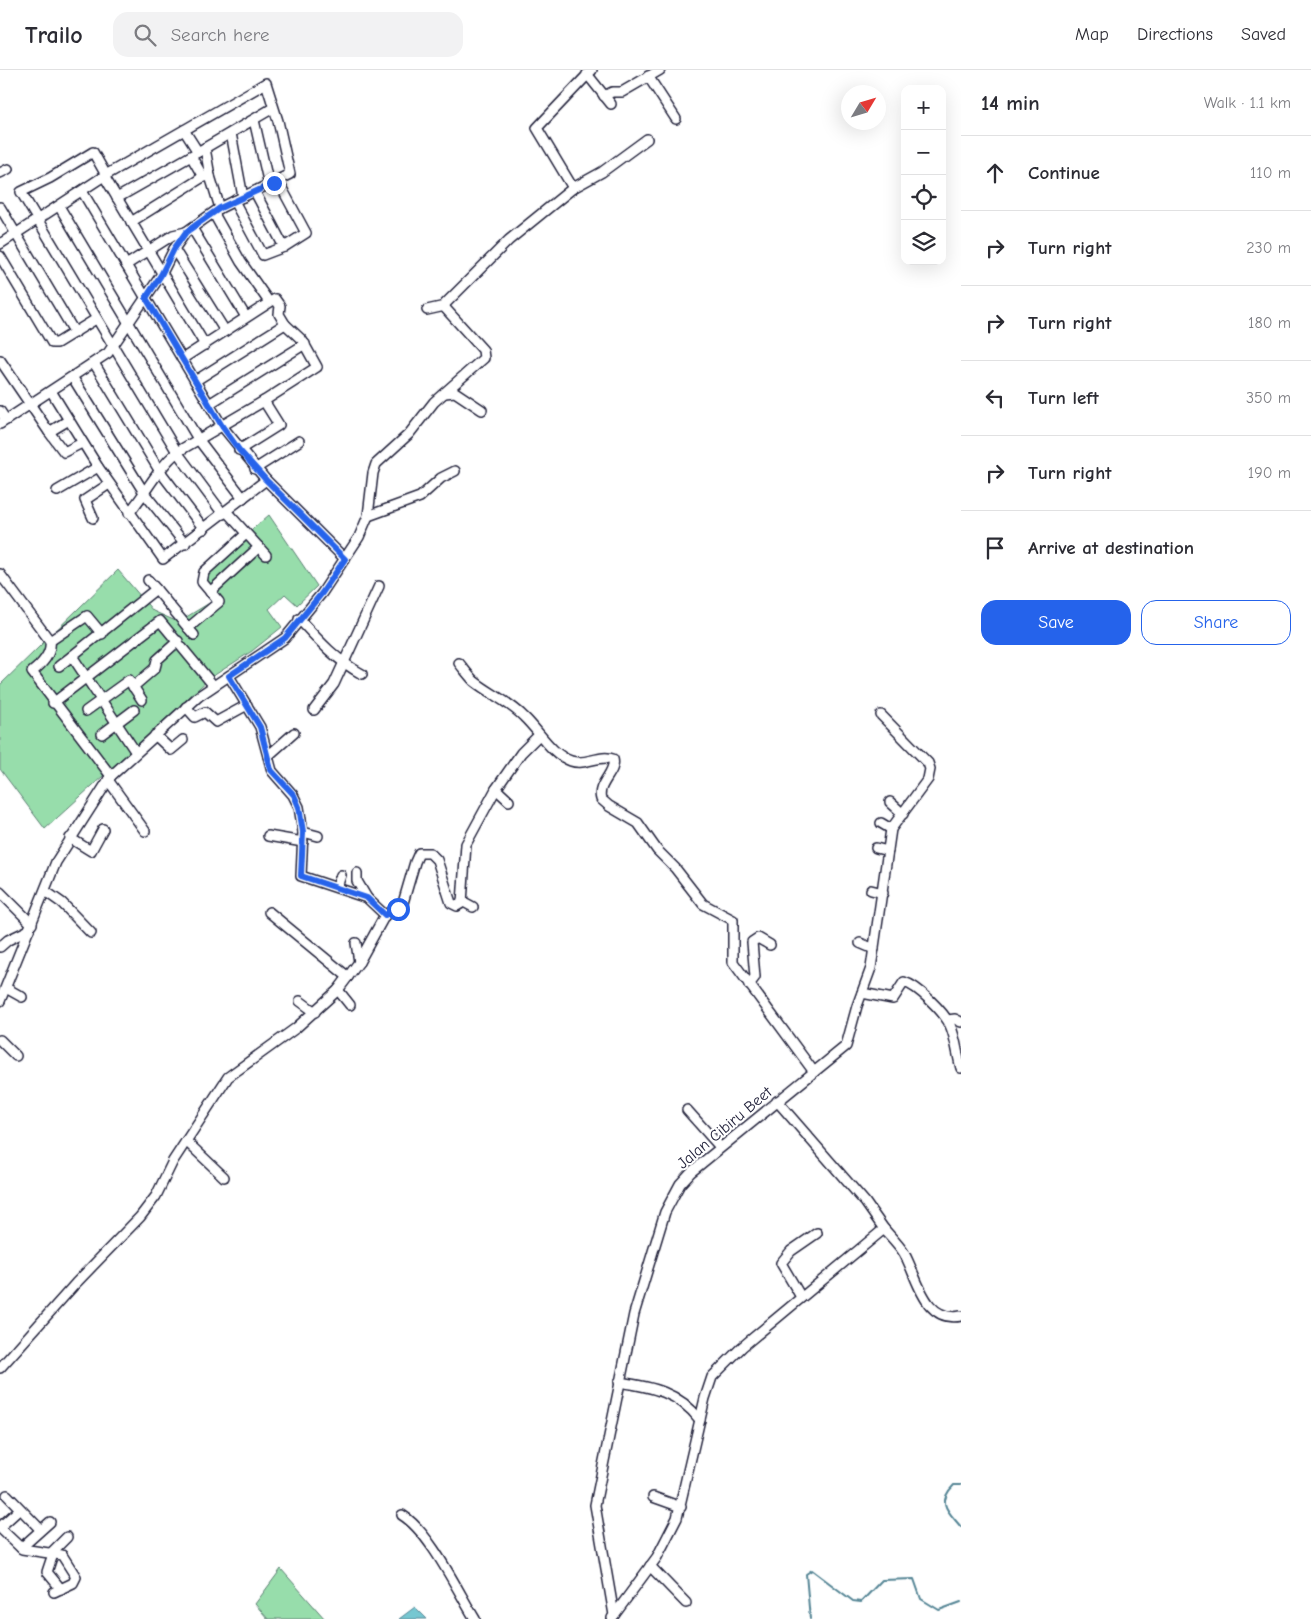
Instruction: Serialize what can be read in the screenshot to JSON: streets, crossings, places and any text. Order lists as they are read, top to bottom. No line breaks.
{"streets":{"street":["Jalan Cibiru Beet"]},"north":"top right","page":{"header":"Trailo","search":"Search here","nav":["Map","Directions","Saved"],"heading":["14 min","Walk · 1.1 km"],"map_buttons":["+","−"],"list":[["Continue","110 m"],["Turn right","230 m"],["Turn right","180 m"],["Turn left","350 m"],["Turn right","190 m"],"Arrive at destination"],"buttons":["Save","Share"]}}
